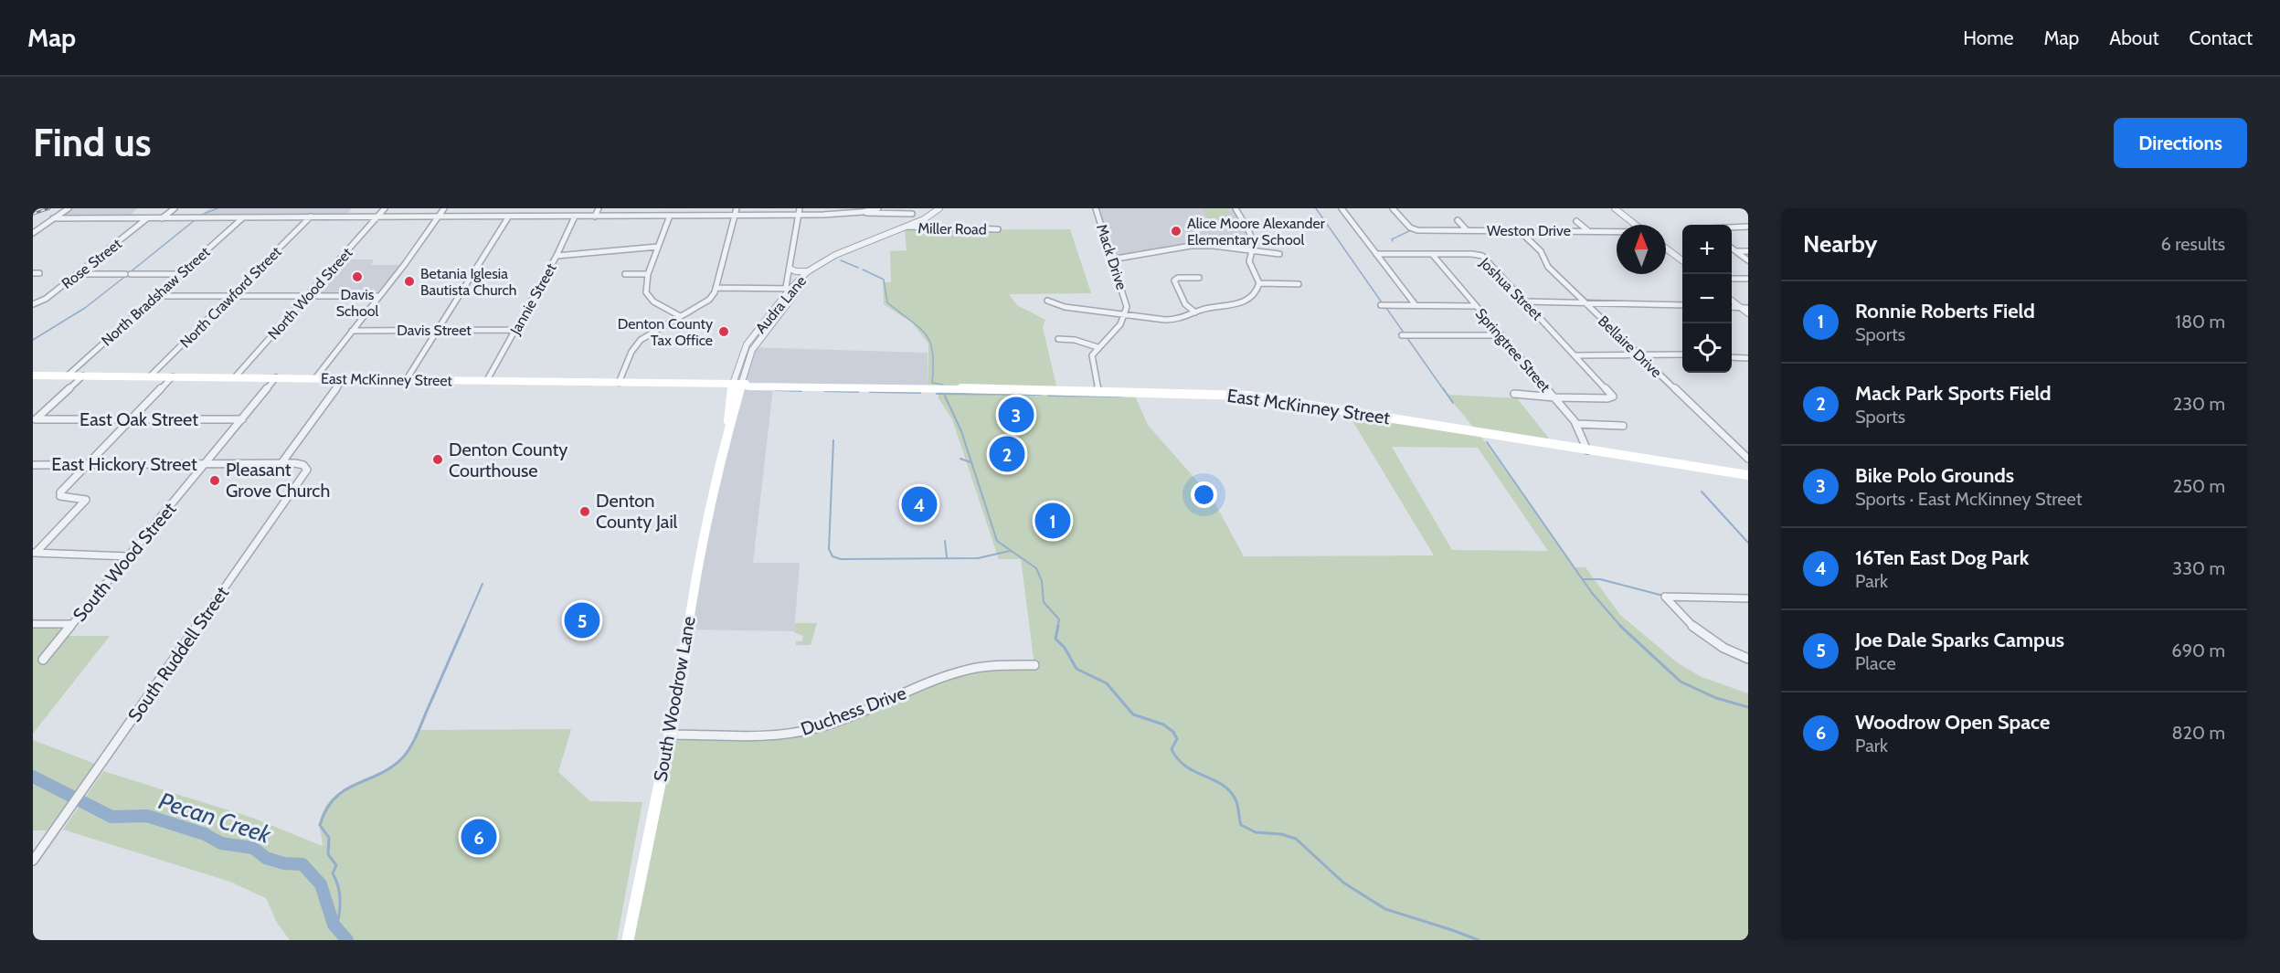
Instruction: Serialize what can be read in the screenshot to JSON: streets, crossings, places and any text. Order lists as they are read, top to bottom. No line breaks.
{"streets":{"main road":["East McKinney Street","South Woodrow Lane"],"street":["Miller Road","Weston Drive","Mack Drive","Rose Street","Joshua Street","North Wood Street","North Bradshaw Street","North Crawford Street","Jannie Street","Audra Lane","Davis Street","Bellaire Drive","Springtree Street","East Oak Street","East Hickory Street","South Wood Street","South Ruddell Street","Duchess Drive"]},"crossings":[["Miller Road","Audra Lane"],["Weston Drive","Bellaire Drive"],["Joshua Street","Springtree Street"],["North Wood Street","East McKinney Street"],["North Bradshaw Street","East McKinney Street"],["North Crawford Street","East McKinney Street"],["Jannie Street","Davis Street"],["Jannie Street","East McKinney Street"],["Audra Lane","East McKinney Street"],["Audra Lane","South Woodrow Lane"],["Springtree Street","East McKinney Street"],["East McKinney Street","South Woodrow Lane"],["East Hickory Street","South Wood Street"],["East Hickory Street","South Ruddell Street"],["South Woodrow Lane","Duchess Drive"]],"water":["Pecan Creek"],"places":["Alice Moore Alexander Elementary School","Davis School","Betania Iglesia Bautista Church","Denton County Tax Office","Denton County Courthouse","Pleasant Grove Church","Denton County Jail"],"north":"top","page":{"header":"Map","nav":["Home","Map","About","Contact"],"buttons":"Directions","title":"Find us","heading":["Nearby","6 results"],"map_buttons":["+","−"],"list":[{"mark":"1","name":"Ronnie Roberts Field","note":"Sports","value":"180 m"},{"mark":"2","name":"Mack Park Sports Field","note":"Sports","value":"230 m"},{"mark":"3","name":"Bike Polo Grounds","note":"Sports · East McKinney Street","value":"250 m"},{"mark":"4","name":"16Ten East Dog Park","note":"Park","value":"330 m"},{"mark":"5","name":"Joe Dale Sparks Campus","note":"Place","value":"690 m"},{"mark":"6","name":"Woodrow Open Space","note":"Park","value":"820 m"}],"pins":["3","2","4","1","5","6"]}}
